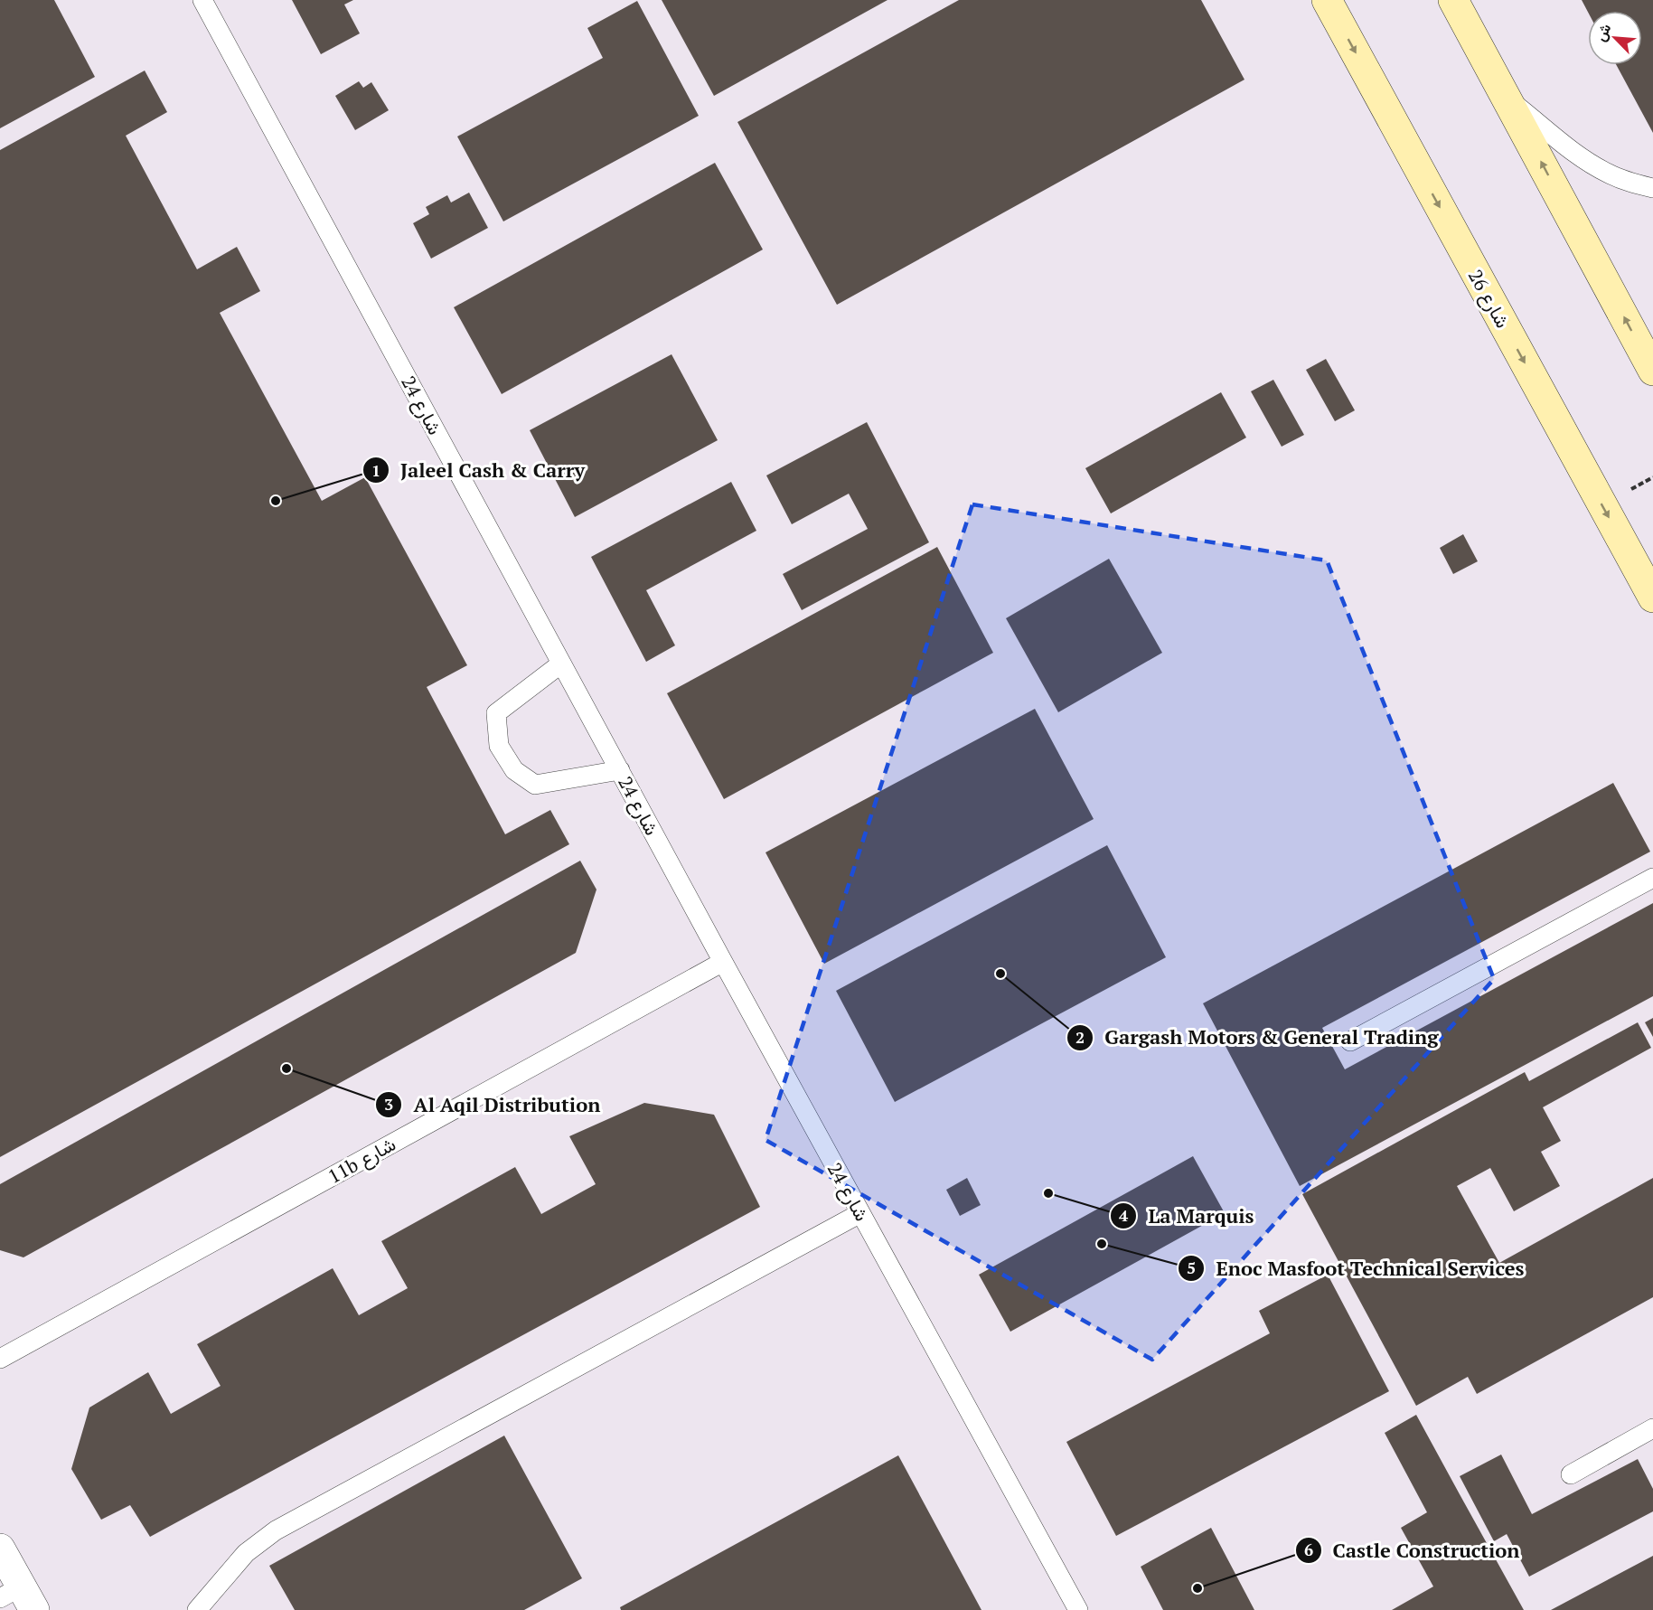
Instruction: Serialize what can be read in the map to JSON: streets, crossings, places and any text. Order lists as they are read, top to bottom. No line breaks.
{"streets":{"main road":["شارع 26"],"lane":["شارع 24","11b شارع"]},"crossings":[["شارع 24","11b شارع"]],"places":["Jaleel Cash & Carry","Gargash Motors & General Trading","Al Aqil Distribution","La Marquis","Enoc Masfoot Technical Services","Castle Construction"],"north":"top left"}
